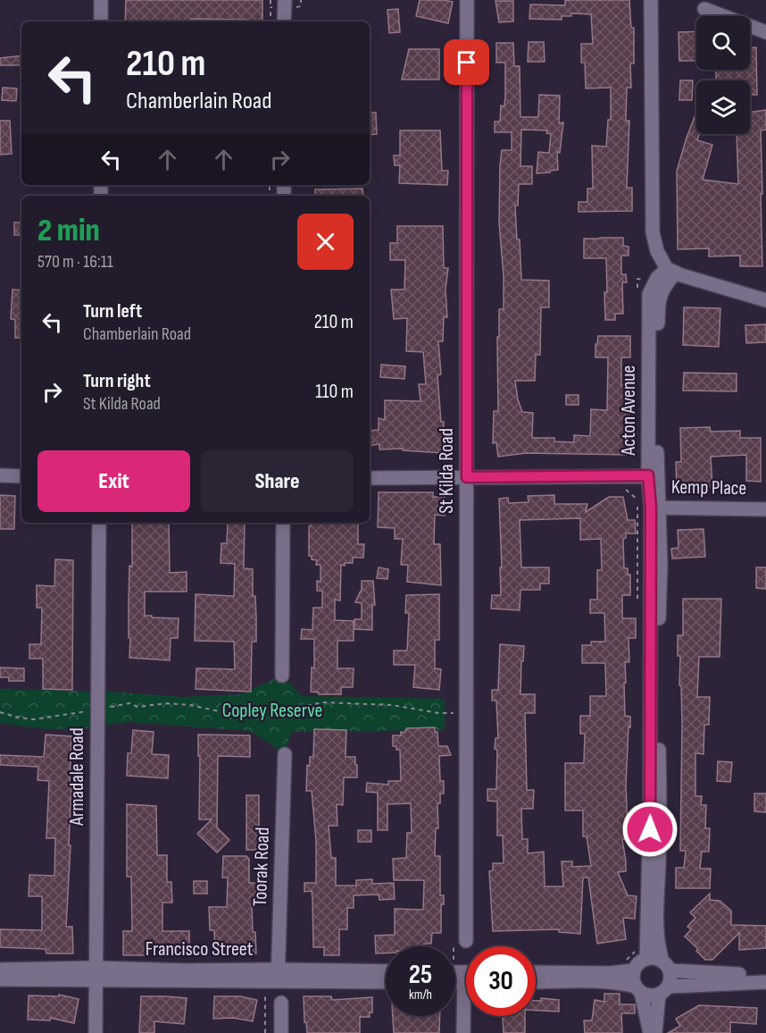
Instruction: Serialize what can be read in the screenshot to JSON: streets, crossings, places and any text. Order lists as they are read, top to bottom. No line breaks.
{"streets":{"street":["Acton Avenue","St Kilda Road","Kemp Place","Armadale Road","Toorak Road","Francisco Street"]},"crossings":[["Acton Avenue","Kemp Place"],["Armadale Road","Francisco Street"],["Toorak Road","Francisco Street"]],"parks":["Copley Reserve"],"page":{"turn":["210 m","Chamberlain Road"],"heading":["2 min","570 m · 16:11"],"list":[{"name":"Turn left","note":"Chamberlain Road","value":"210 m"},{"name":"Turn right","note":"St Kilda Road","value":"110 m"}],"buttons":["Exit","Share"],"speed":"25 km/h","limit":"30"}}
